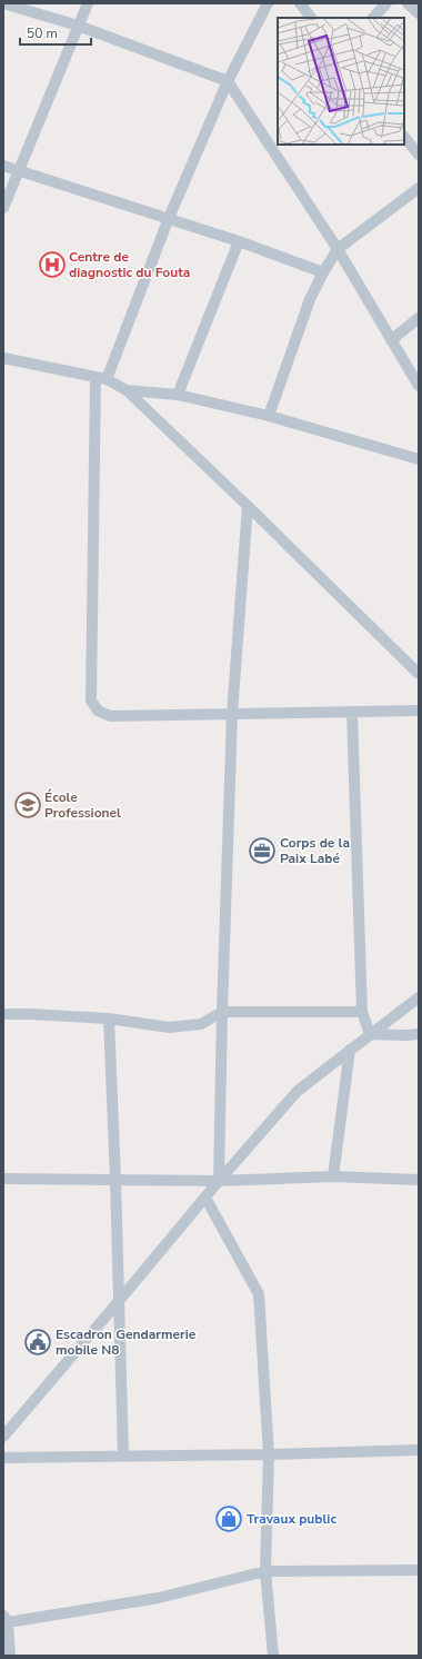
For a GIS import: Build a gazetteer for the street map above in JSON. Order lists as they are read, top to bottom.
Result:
{
  "places": {
    "hospital": ["Centre de diagnostic du Fouta"],
    "school or university": ["École Professionel"],
    "office": ["Corps de la Paix Labé"],
    "public building": ["Escadron Gendarmerie mobile N8"],
    "shop": ["Travaux public"]
  },
  "scale_bar": "50 m"
}
